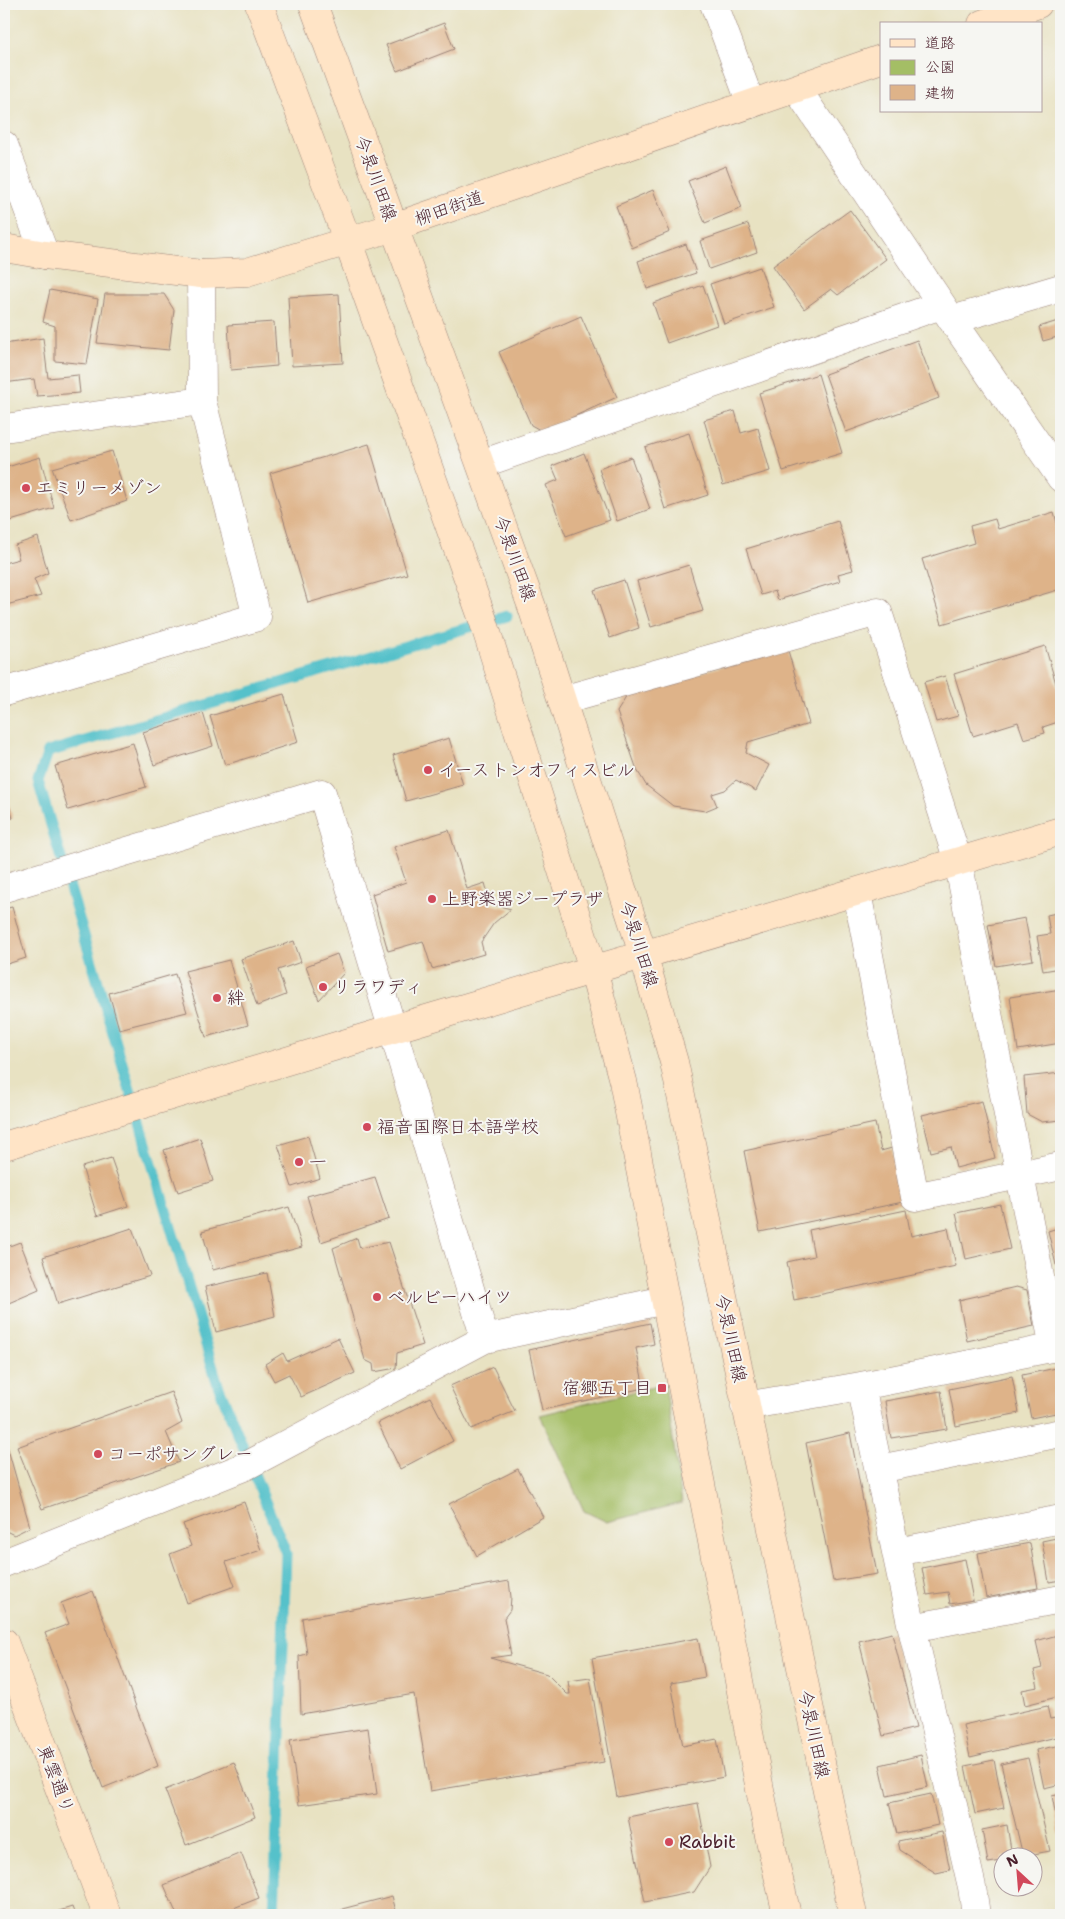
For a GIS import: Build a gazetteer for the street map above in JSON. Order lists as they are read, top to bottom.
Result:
{
  "streets": {
    "street": ["今泉川田線", "柳田街道", "東雲通り"]
  },
  "crossings": [
    ["今泉川田線", "柳田街道"]
  ],
  "places": {
    "other": [
      "エミリーメゾン",
      "イーストンオフィスビル",
      "上野楽器ジープラザ",
      "リラワディ",
      "絆",
      "福音国際日本語学校",
      "一",
      "ベルビーハイツ",
      "コーポサングレー",
      "Rabbit"
    ],
    "transit": ["宿郷五丁目"]
  },
  "legend": ["道路", "公園", "建物"],
  "north": "top left"
}
